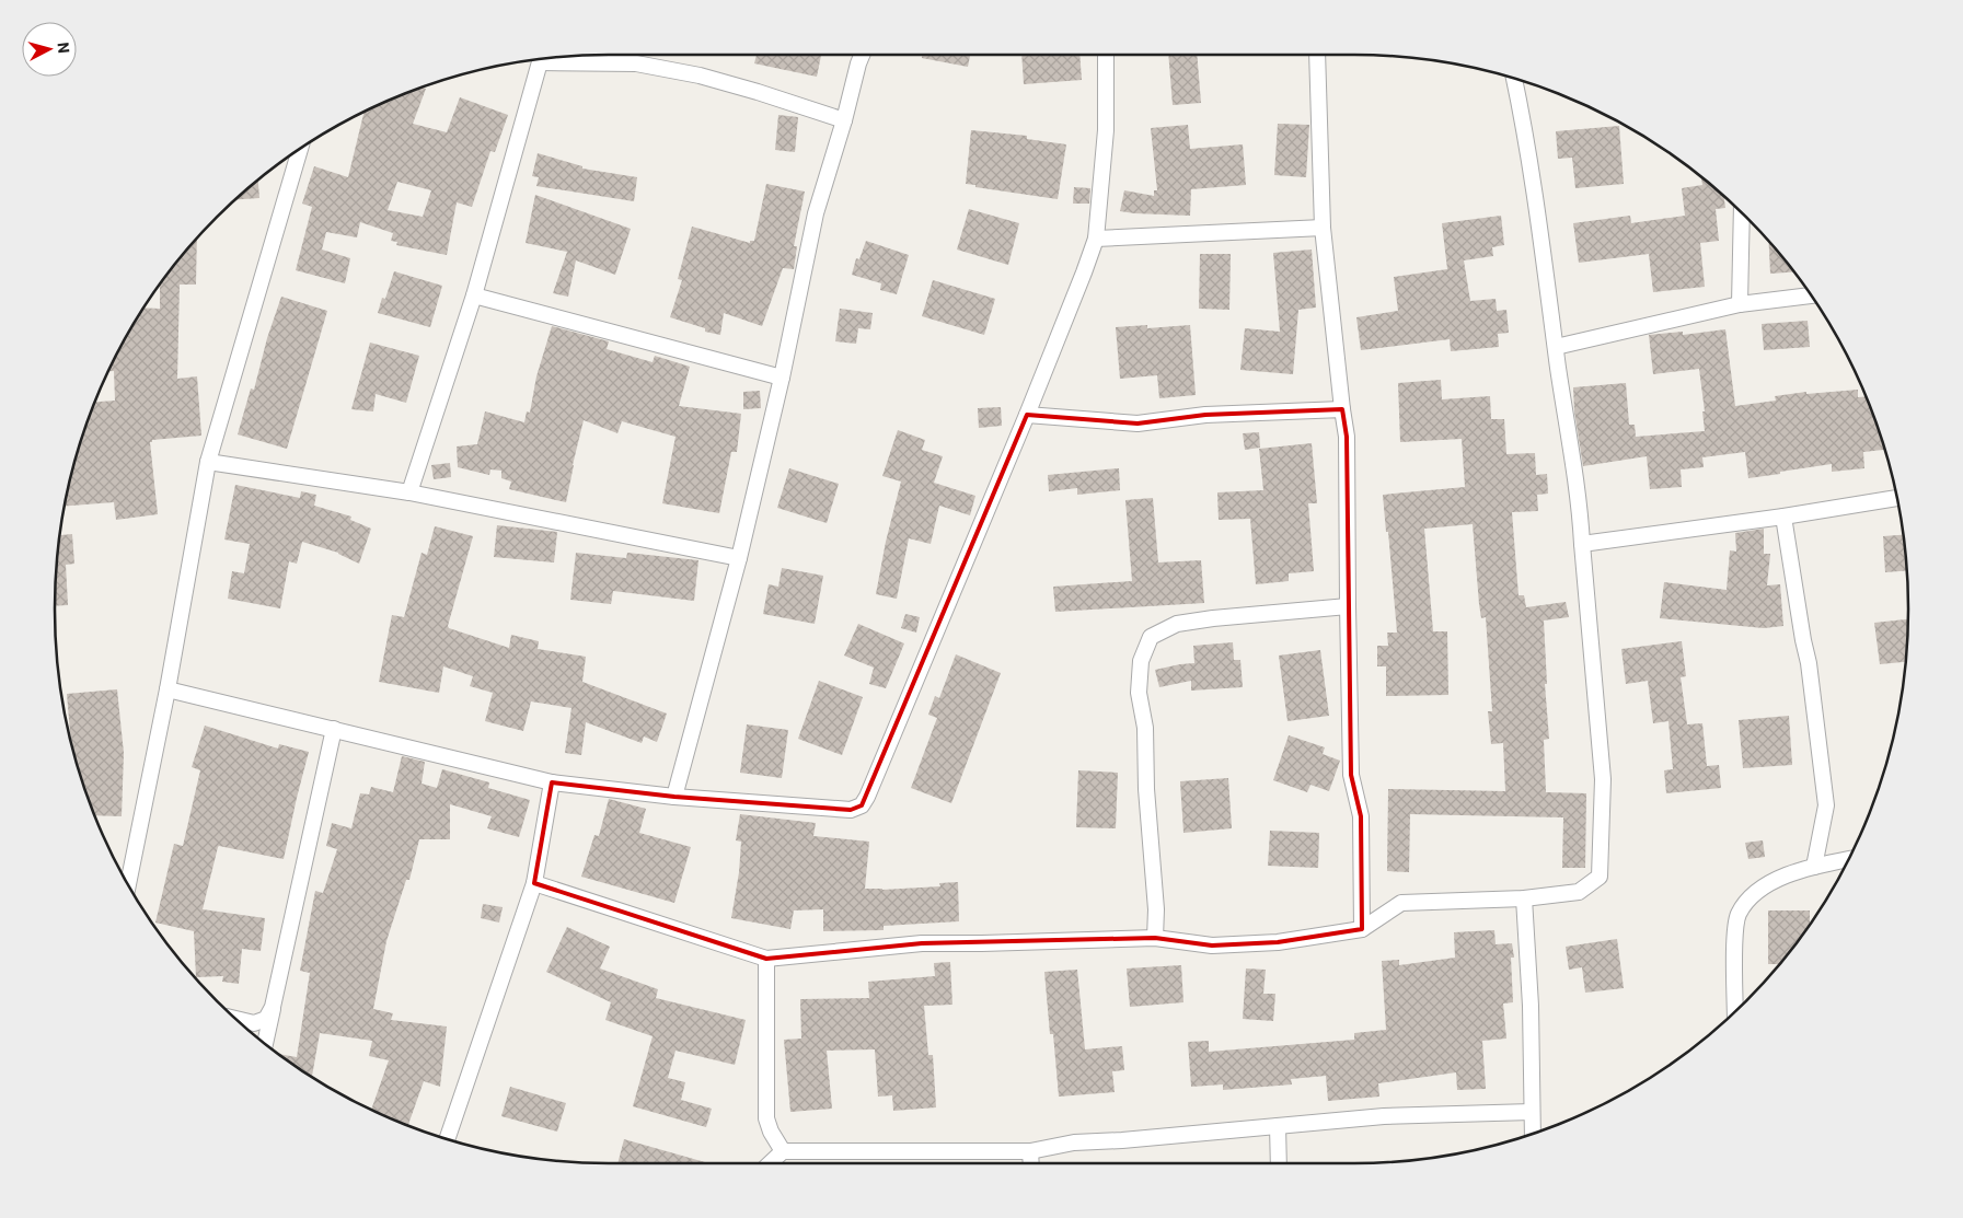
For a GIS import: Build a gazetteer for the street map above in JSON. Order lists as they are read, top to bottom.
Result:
{
  "north": "right"
}
